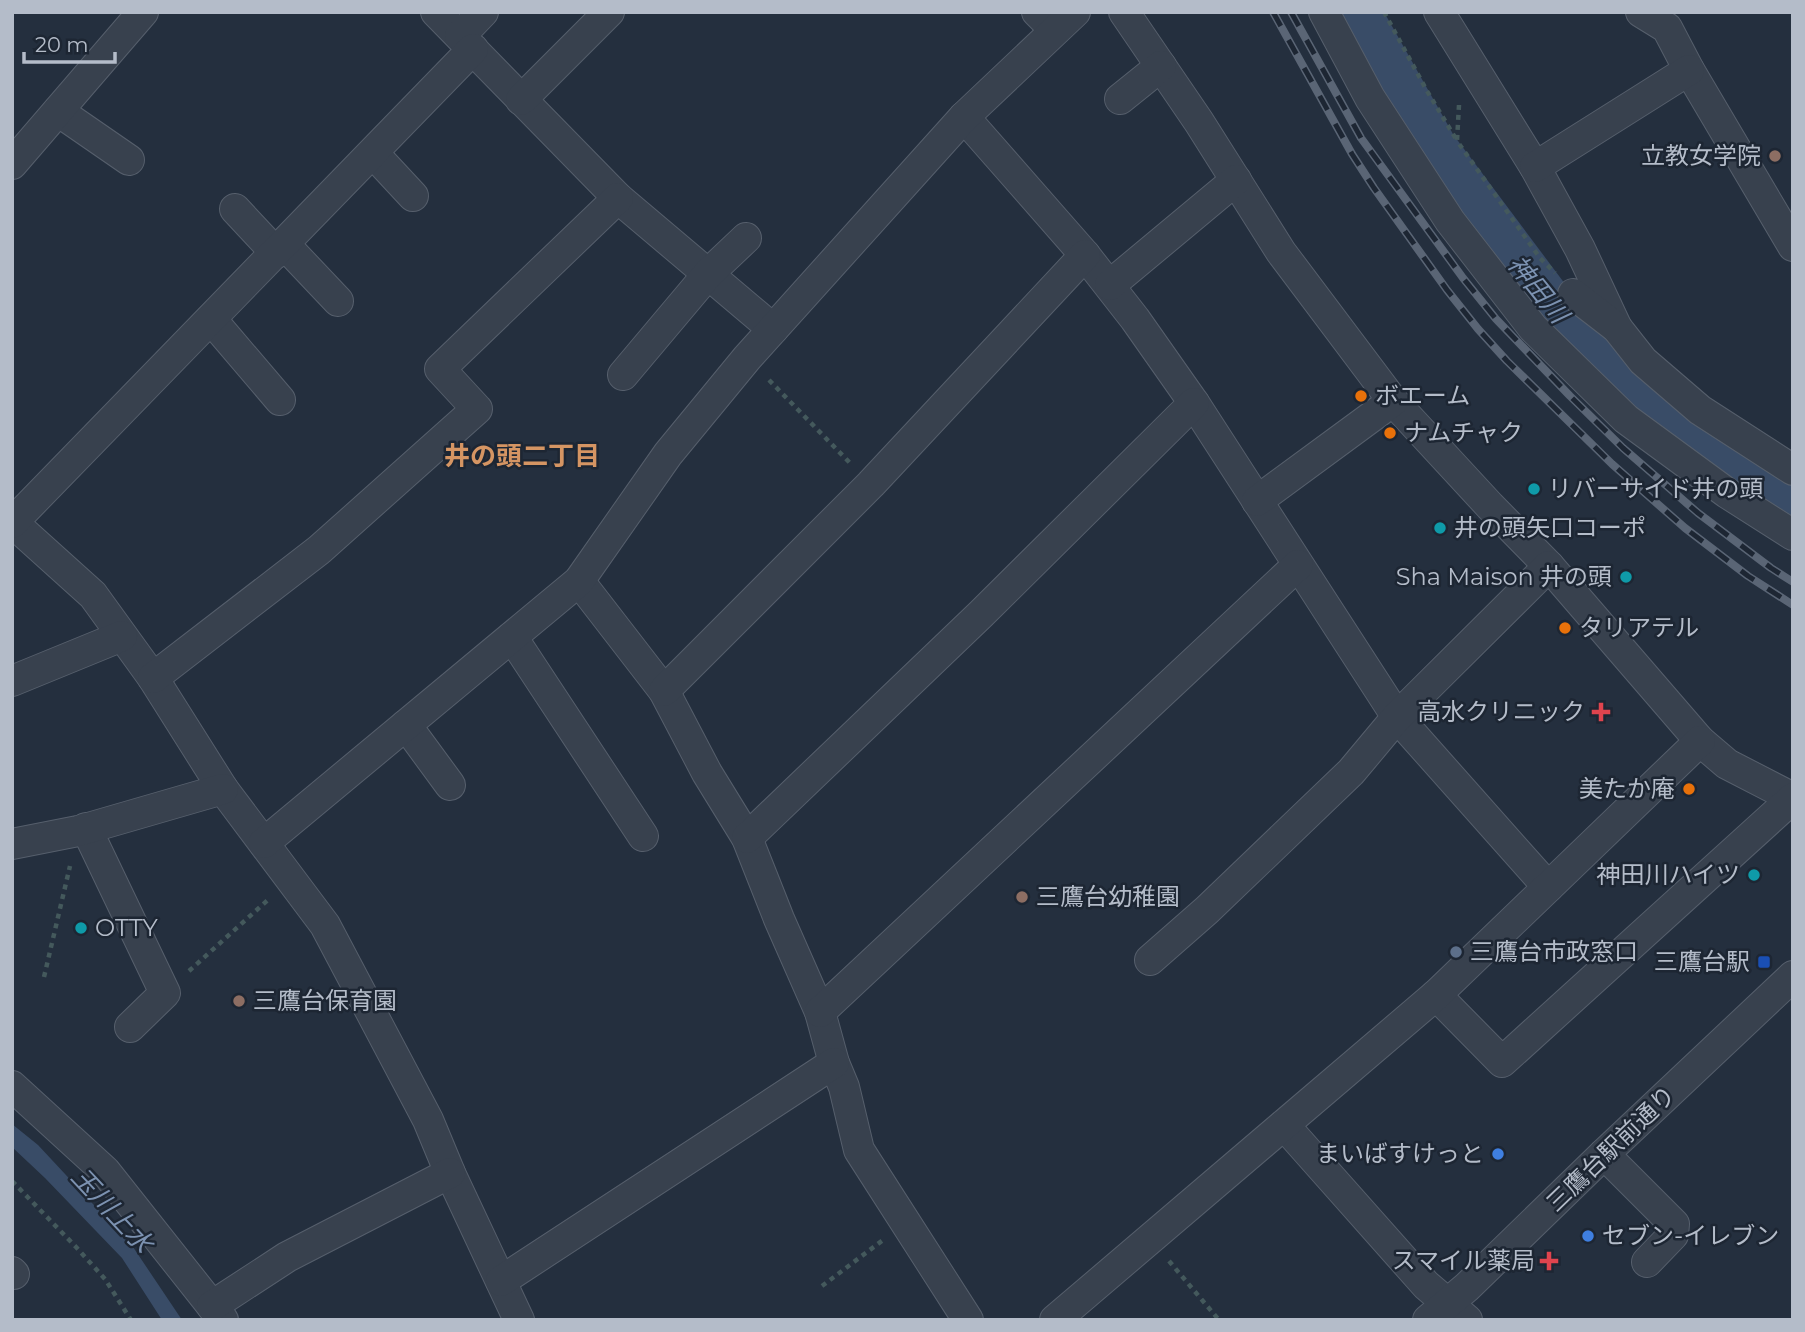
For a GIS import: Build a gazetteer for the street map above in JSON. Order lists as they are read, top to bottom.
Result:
{
  "streets": {
    "street": ["三鷹台駅前通り"]
  },
  "districts": ["井の頭二丁目"],
  "water": ["神田川", "玉川上水"],
  "places": {
    "other": [
      "立教女学院",
      "ボエーム",
      "ナムチャク",
      "リバーサイド井の頭",
      "井の頭矢口コーポ",
      "Sha Maison 井の頭",
      "タリアテル",
      "美たか庵",
      "神田川ハイツ",
      "三鷹台幼稚園",
      "OTTY",
      "三鷹台市政窓口",
      "三鷹台保育園",
      "まいばすけっと",
      "セブン-イレブン"
    ],
    "health": ["高水クリニック", "スマイル薬局"],
    "transit": ["三鷹台駅"]
  },
  "scale_bar": "20 m"
}
